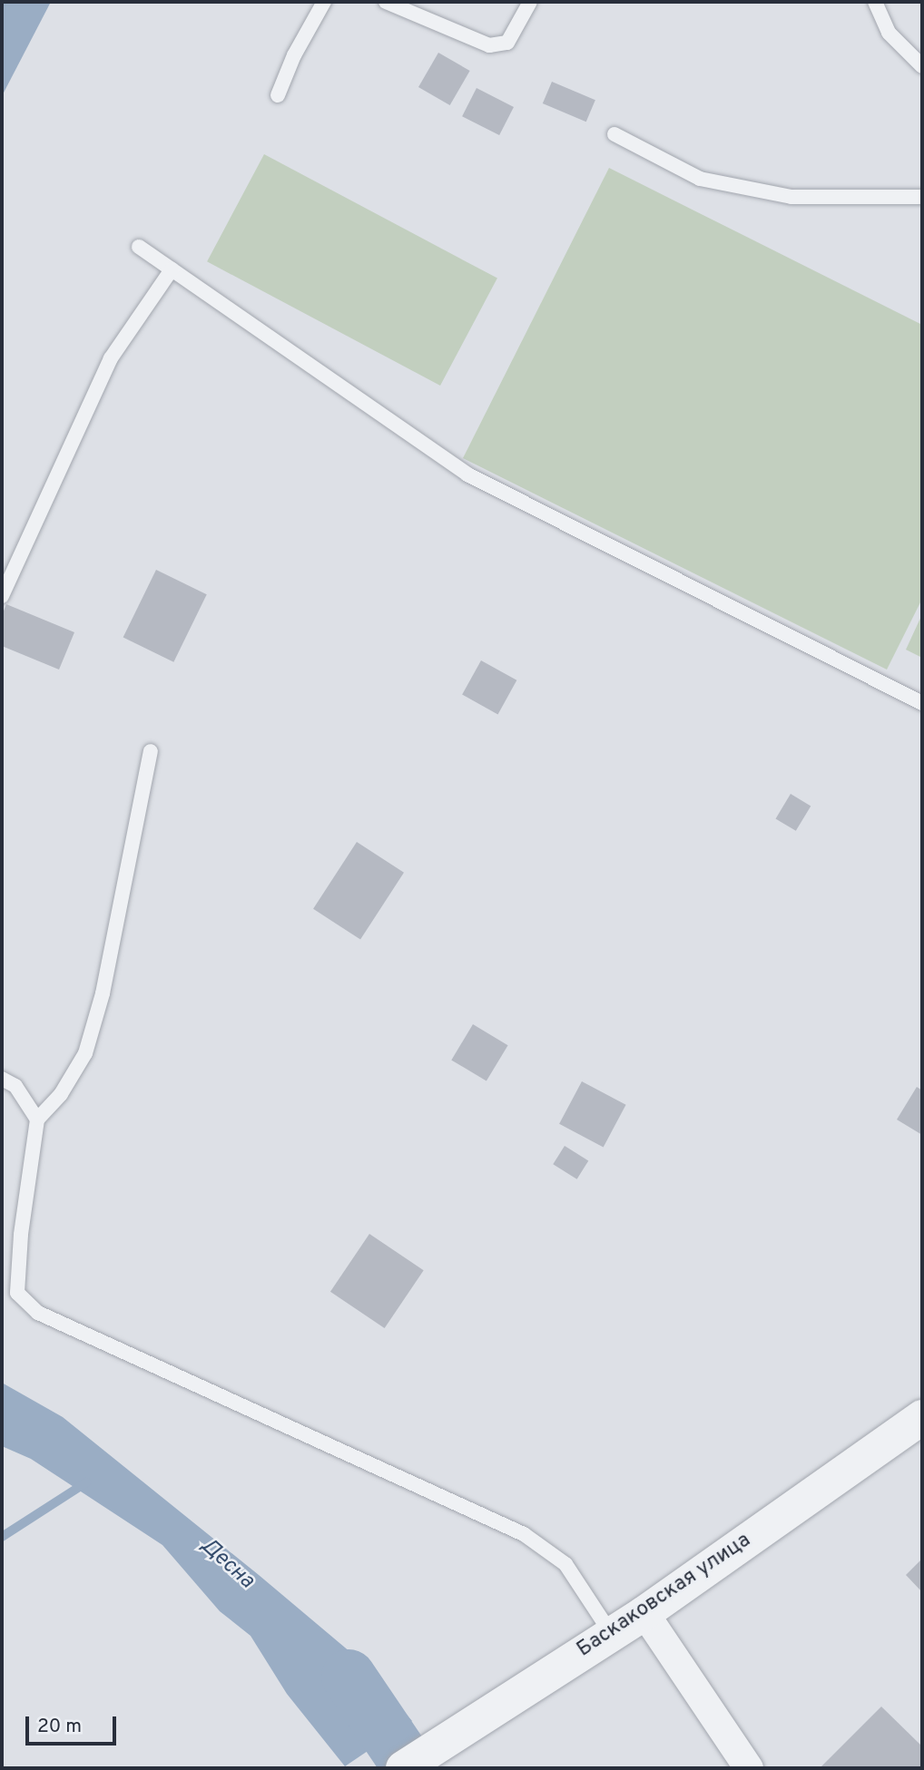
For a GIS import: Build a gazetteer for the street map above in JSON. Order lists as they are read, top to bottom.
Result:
{
  "streets": {
    "street": ["Баскаковская улица"]
  },
  "water": ["Десна"],
  "scale_bar": "20 m"
}
